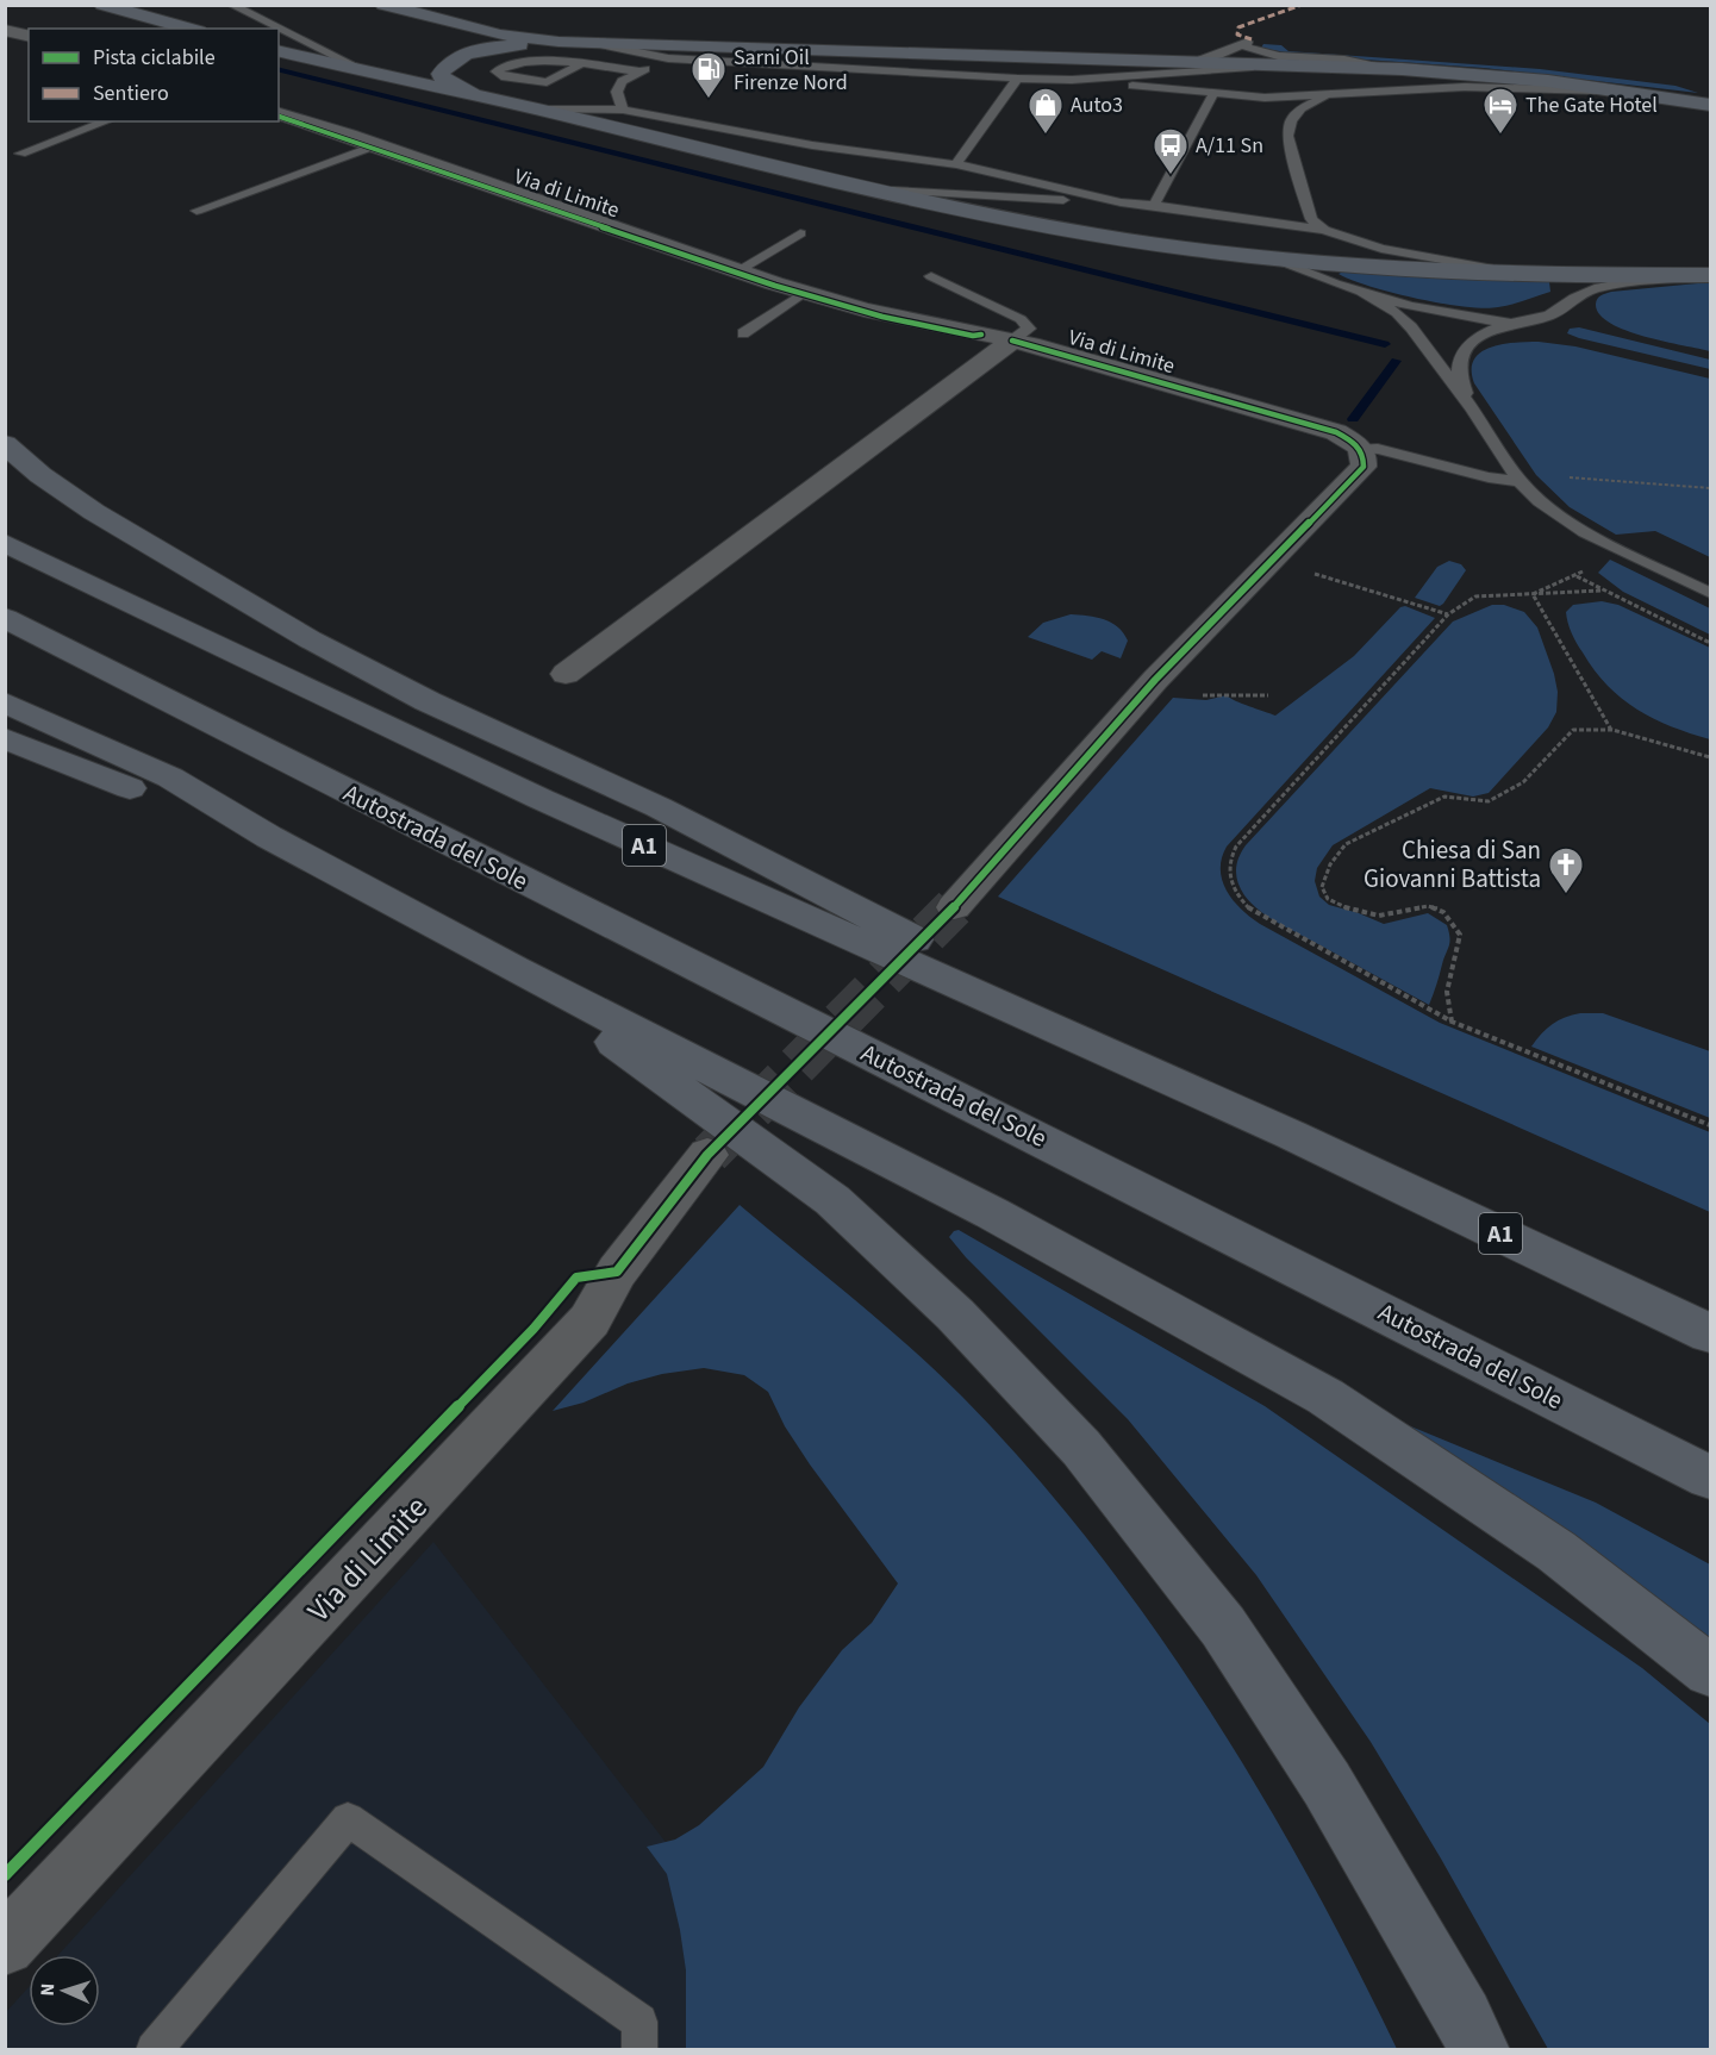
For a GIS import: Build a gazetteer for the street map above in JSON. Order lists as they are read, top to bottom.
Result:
{
  "streets": {
    "highway": ["Autostrada del Sole", "A1"],
    "street": ["Via di Limite"]
  },
  "places": {
    "fuel station": ["Sarni Oil Firenze Nord"],
    "shop": ["Auto3"],
    "hotel": ["The Gate Hotel"],
    "bus stop": ["A/11 Sn"],
    "church": ["Chiesa di San Giovanni Battista"]
  },
  "legend": ["Pista ciclabile", "Sentiero"],
  "north": "left"
}
